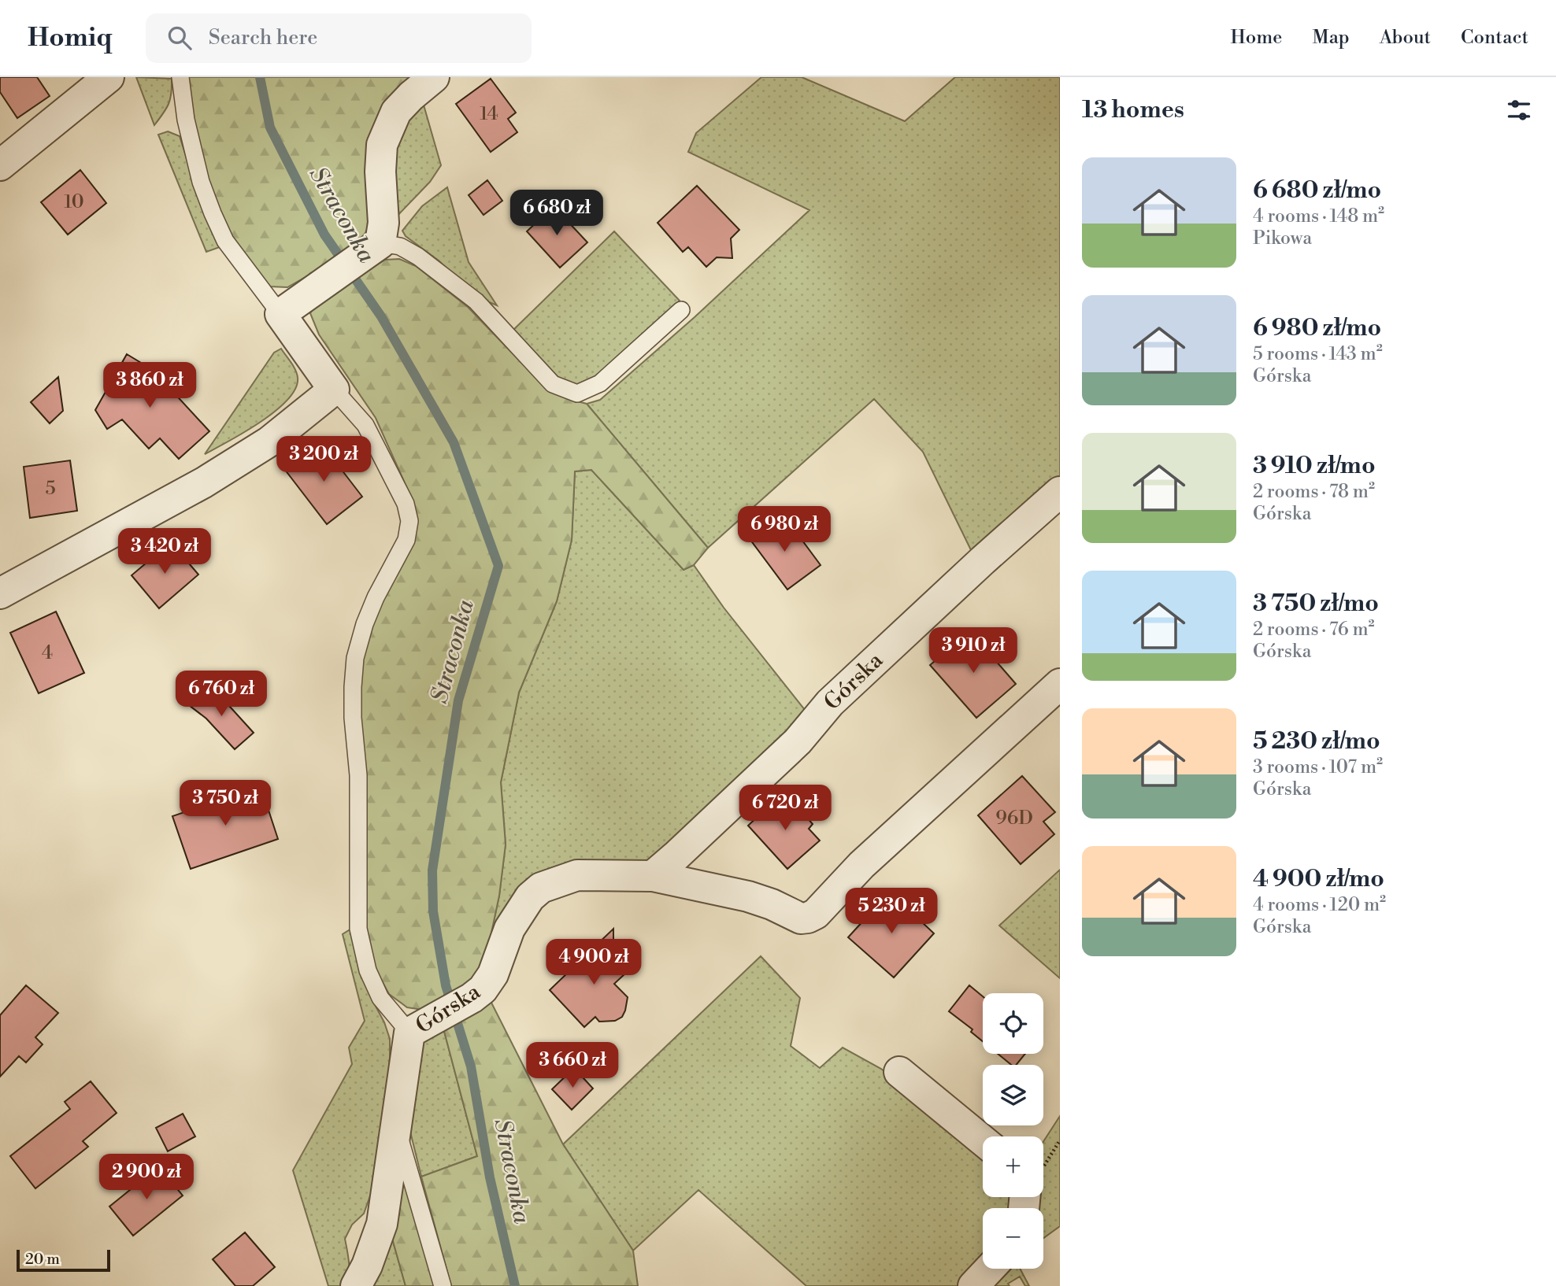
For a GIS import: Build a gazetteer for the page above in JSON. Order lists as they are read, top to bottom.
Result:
{
  "streets": {
    "street": ["Górska"]
  },
  "water": ["Straconka"],
  "house_numbers": [
    "14",
    "10",
    "5",
    "4",
    "96D"
  ],
  "scale_bar": "20 m",
  "page": {
    "header": "Homiq",
    "search": "Search here",
    "nav": [
      "Home",
      "Map",
      "About",
      "Contact"
    ],
    "heading": "13 homes",
    "list": [
      {
        "name": "6 680 zł/mo",
        "note": "4 rooms · 148 m² · Pikowa"
      },
      {
        "name": "6 980 zł/mo",
        "note": "5 rooms · 143 m² · Górska"
      },
      {
        "name": "3 910 zł/mo",
        "note": "2 rooms · 78 m² · Górska"
      },
      {
        "name": "3 750 zł/mo",
        "note": "2 rooms · 76 m² · Górska"
      },
      {
        "name": "5 230 zł/mo",
        "note": "3 rooms · 107 m² · Górska"
      },
      {
        "name": "4 900 zł/mo",
        "note": "4 rooms · 120 m² · Górska"
      }
    ],
    "price": [
      "6 680 zł",
      "3 860 zł",
      "3 200 zł",
      "6 980 zł",
      "3 420 zł",
      "3 910 zł",
      "6 760 zł",
      "3 750 zł",
      "6 720 zł",
      "5 230 zł",
      "4 900 zł",
      "3 660 zł",
      "2 900 zł"
    ],
    "map_buttons": ["+", "−"],
    "scale": "20 m"
  }
}
